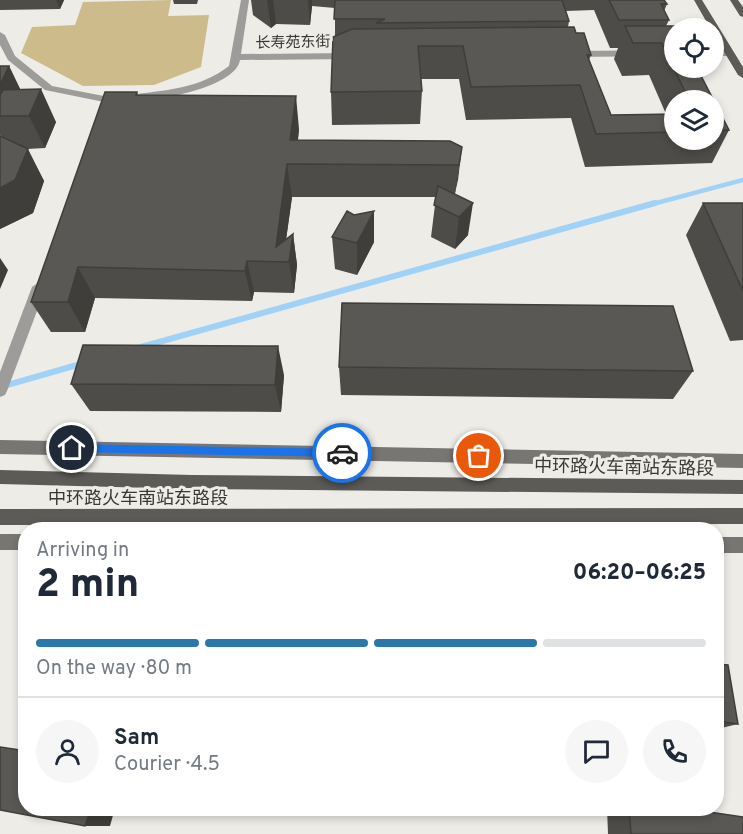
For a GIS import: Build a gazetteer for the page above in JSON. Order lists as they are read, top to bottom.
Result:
{
  "streets": {
    "main road": ["中环路火车南站东路段"],
    "street": ["长寿苑东街"]
  },
  "page": {
    "heading": ["2 min", "Arriving in", "06:20–06:25"],
    "panel": ["Sam", "Courier · 4.5"],
    "bar": "On the way · 80 m"
  }
}
